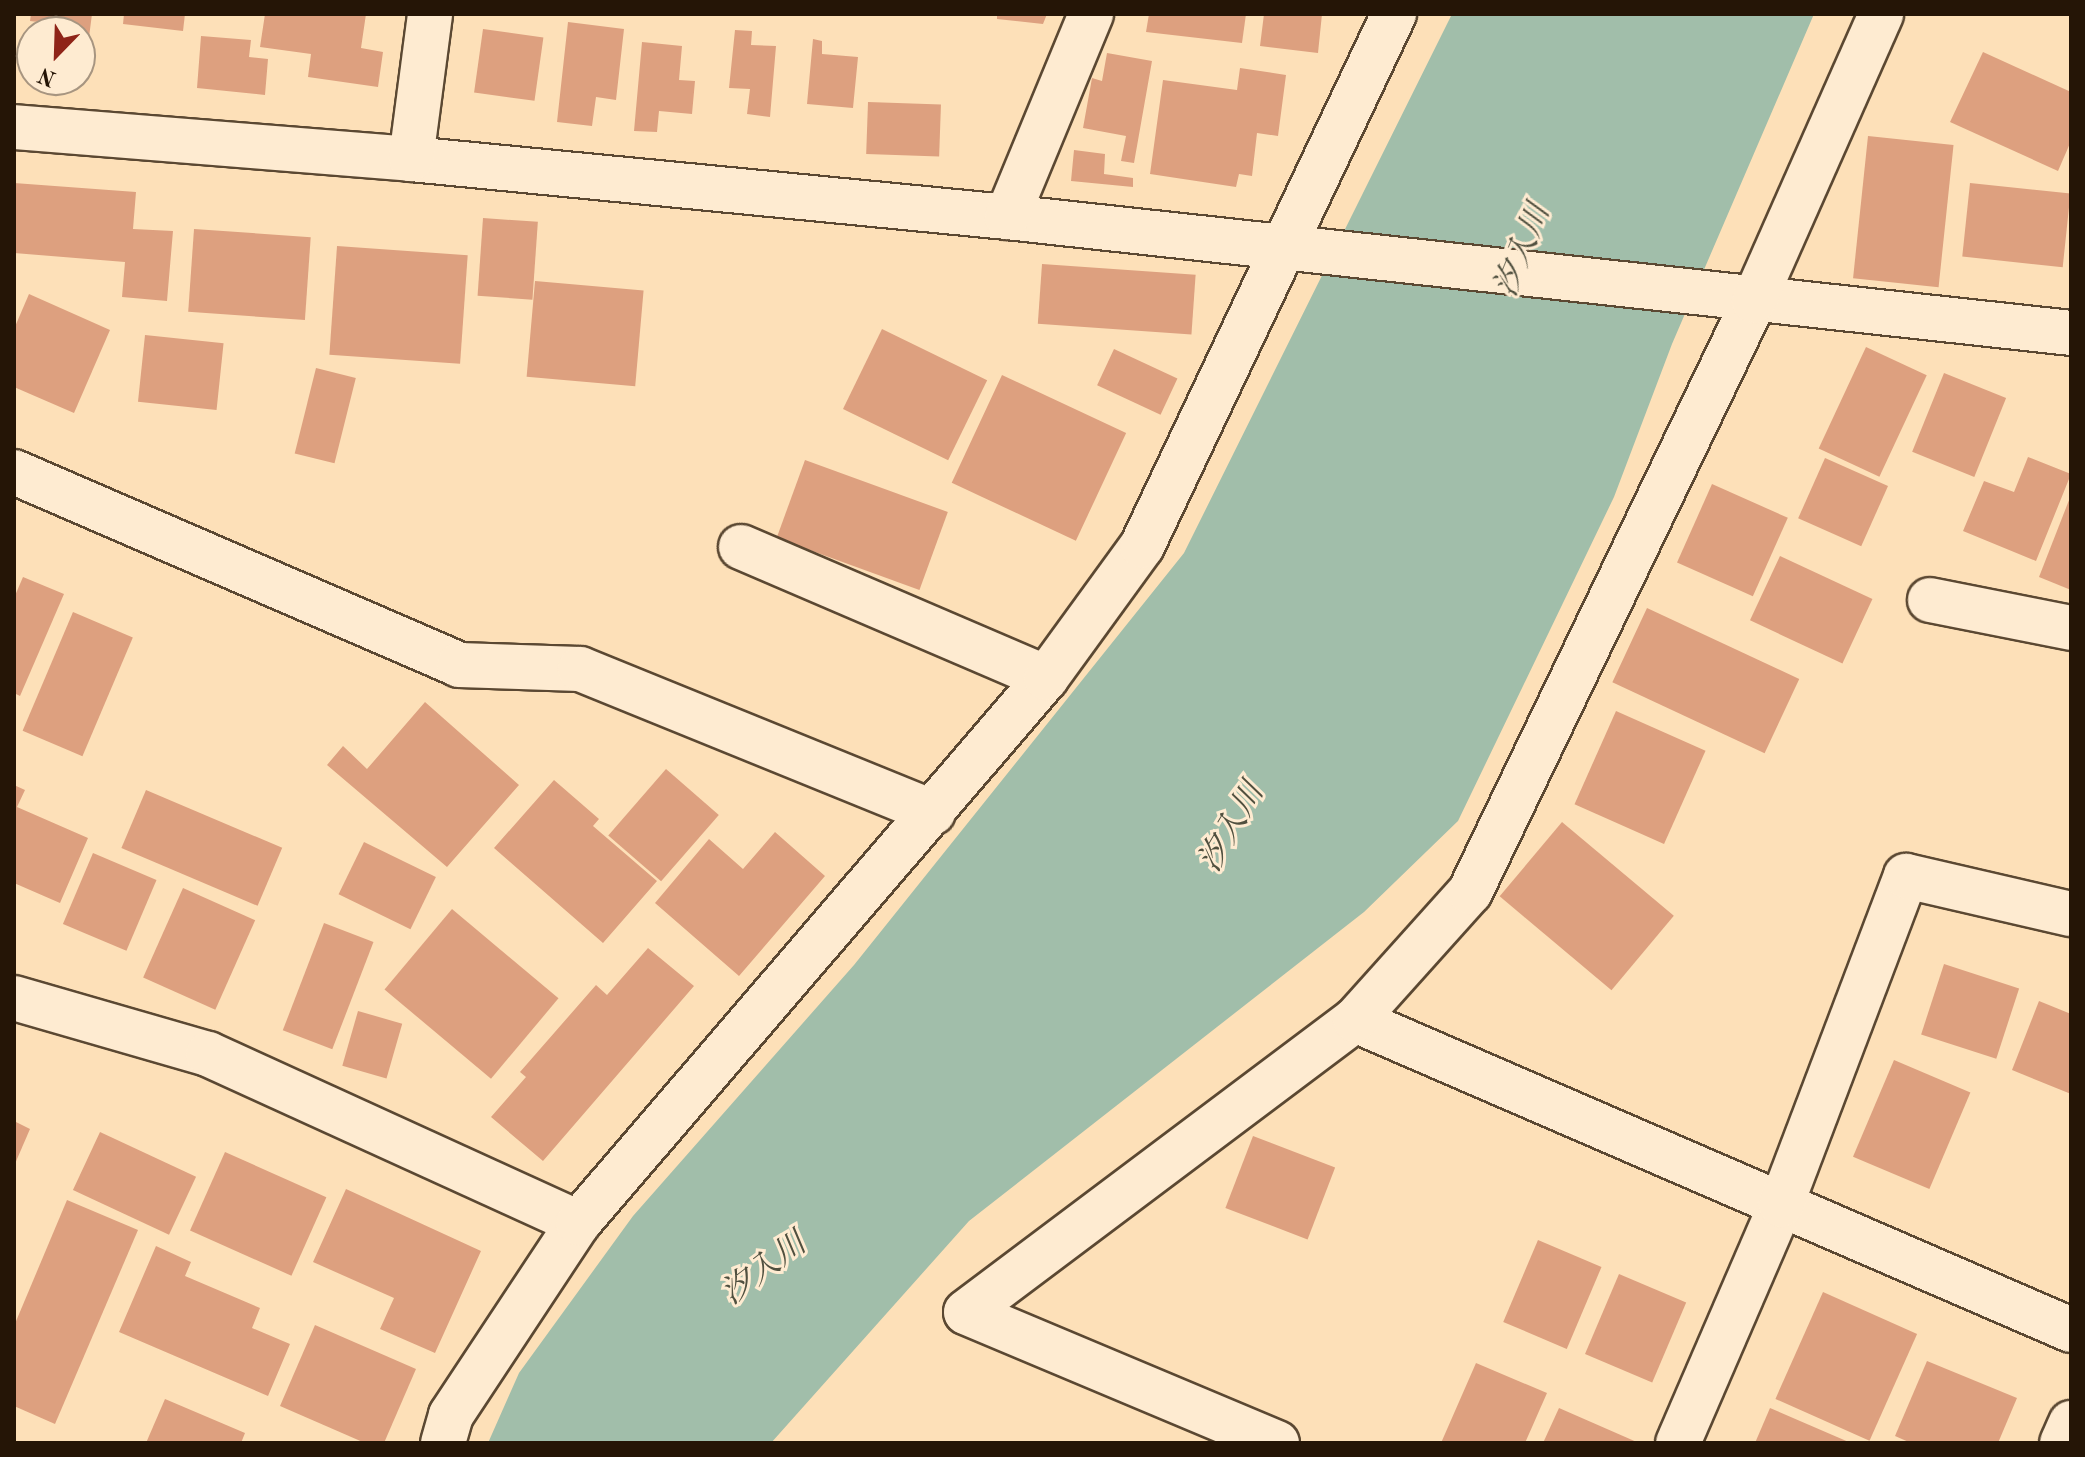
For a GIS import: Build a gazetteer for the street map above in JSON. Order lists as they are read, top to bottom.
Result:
{
  "water": ["汐入川"],
  "north": "bottom left"
}
